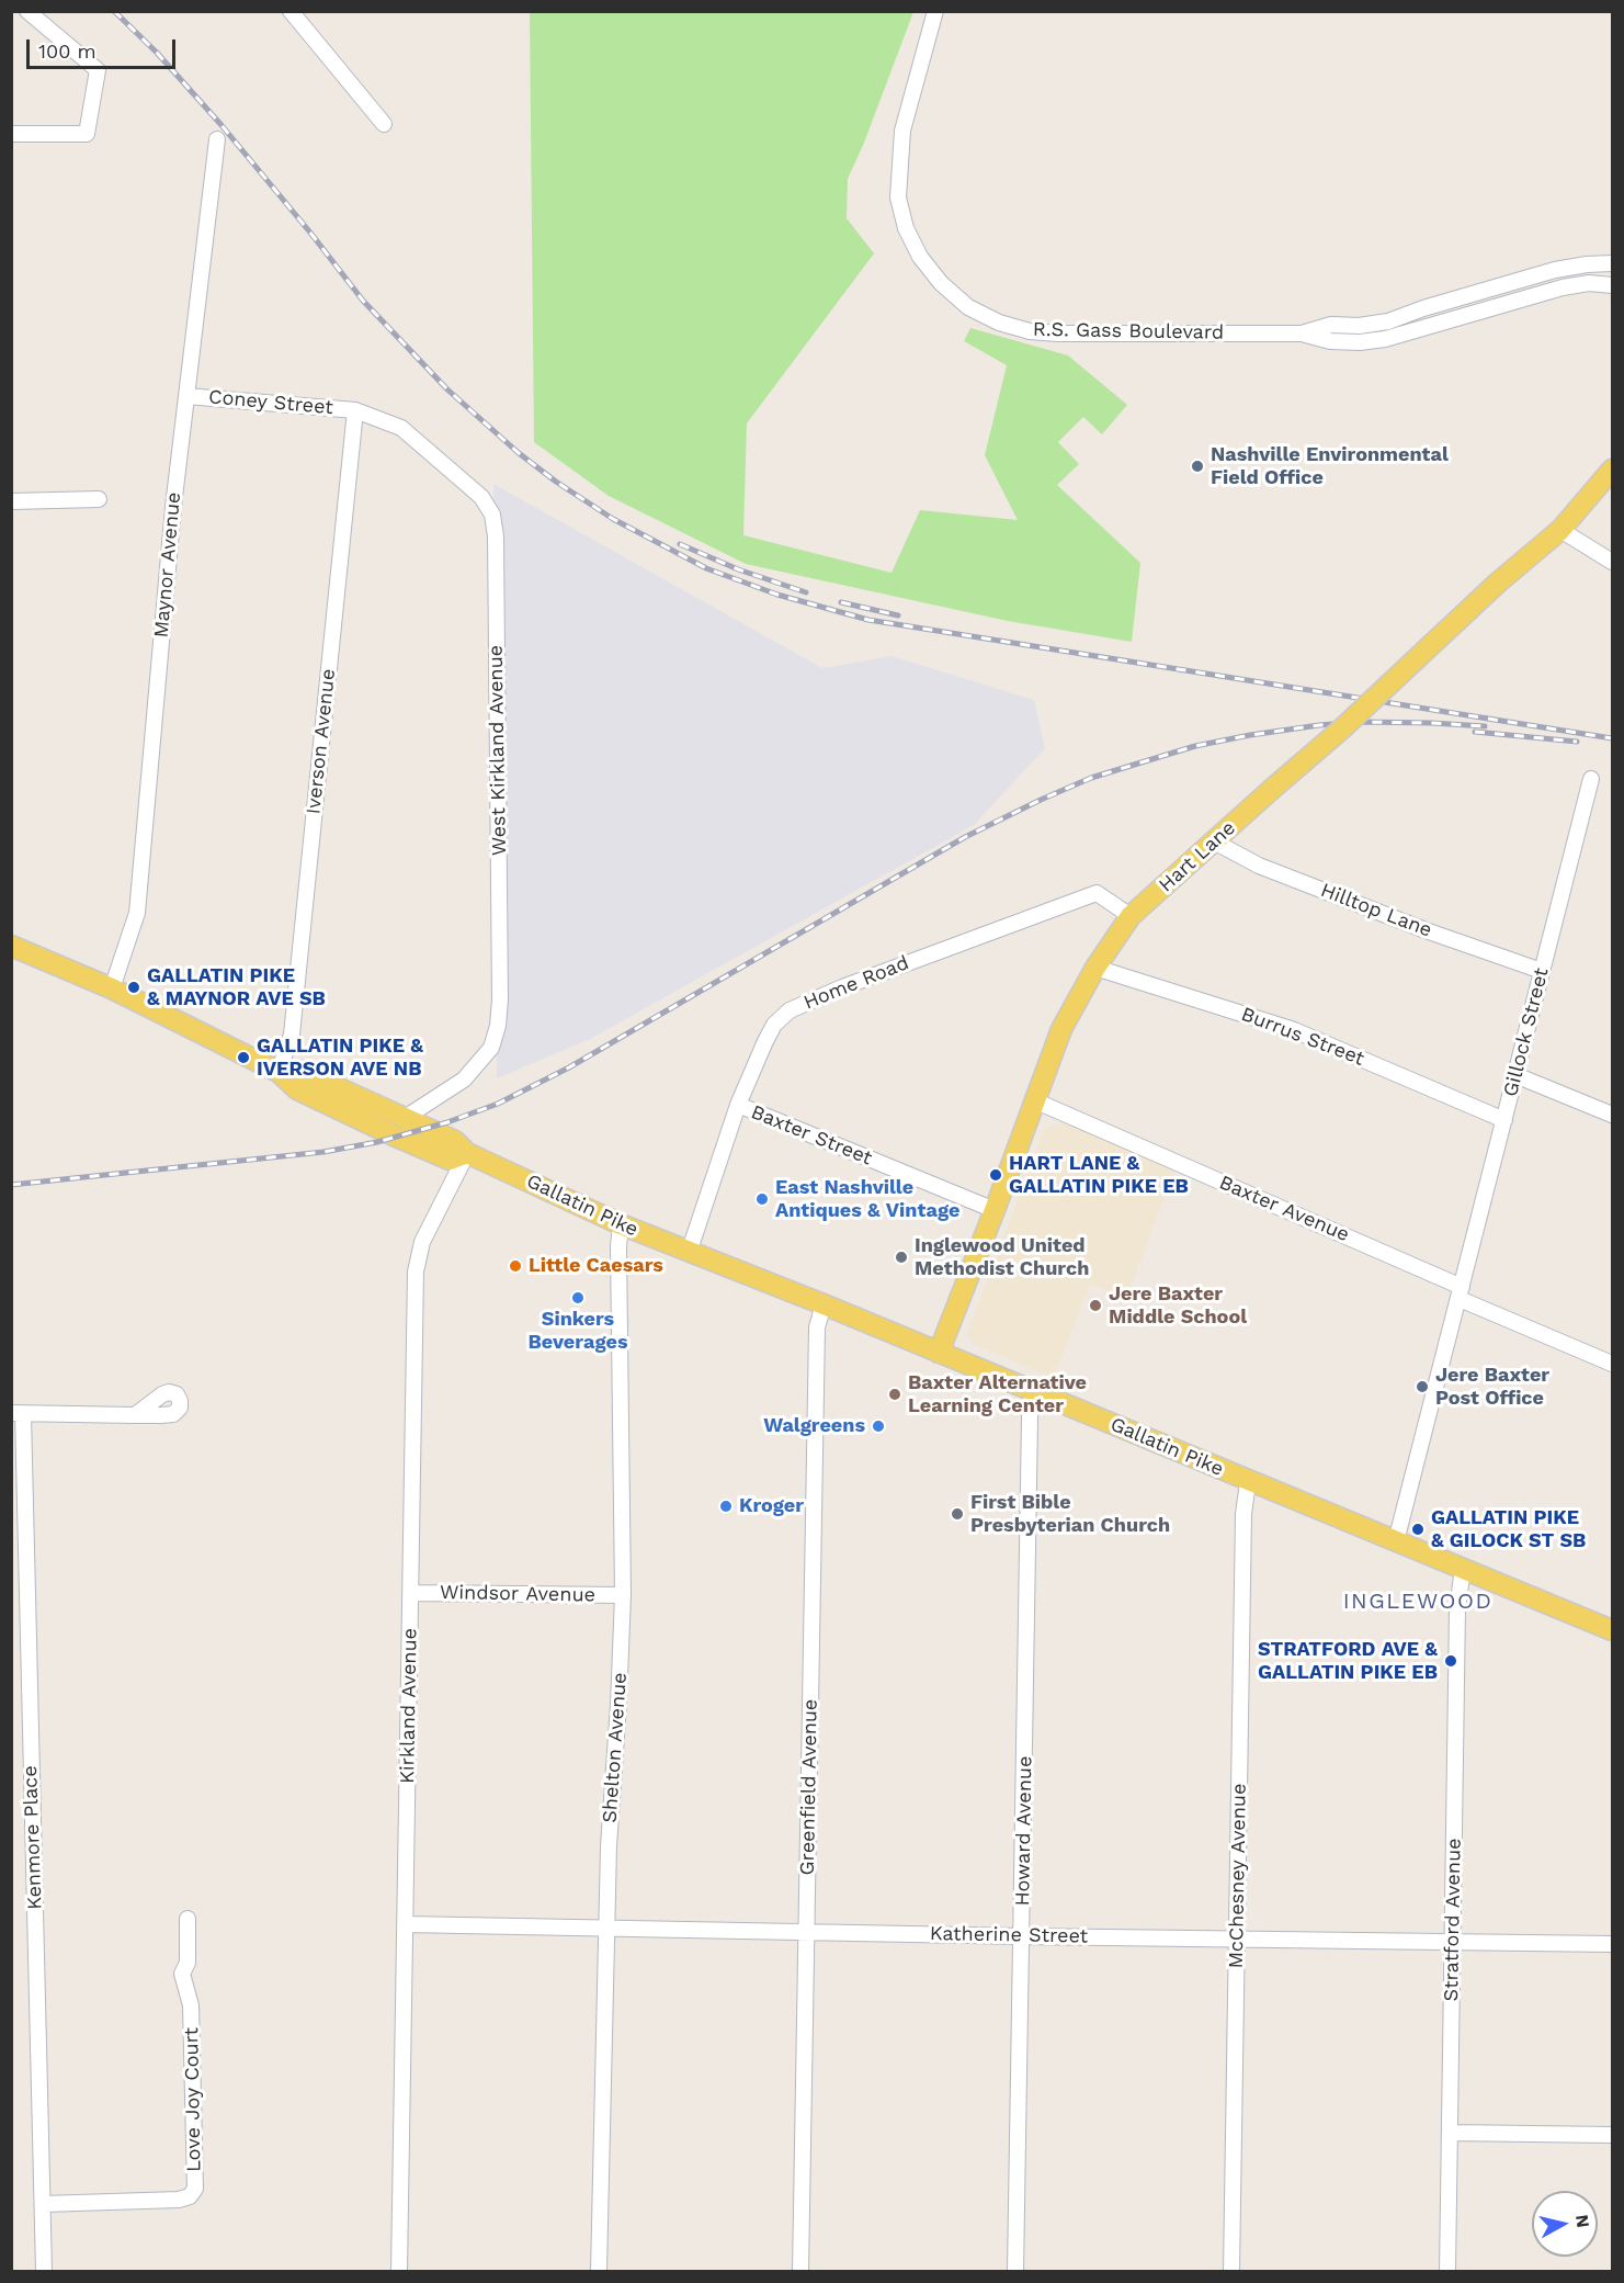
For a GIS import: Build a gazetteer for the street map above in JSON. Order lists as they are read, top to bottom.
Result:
{
  "streets": {
    "main road": ["Hart Lane", "Gallatin Pike"],
    "street": [
      "R.S. Gass Boulevard",
      "Coney Street",
      "Maynor Avenue",
      "Iverson Avenue",
      "West Kirkland Avenue",
      "Hilltop Lane",
      "Home Road",
      "Gillock Street",
      "Burrus Street",
      "Baxter Street",
      "Baxter Avenue",
      "Windsor Avenue",
      "Kirkland Avenue",
      "Shelton Avenue",
      "Greenfield Avenue",
      "Howard Avenue",
      "Kenmore Place",
      "McChesney Avenue",
      "Stratford Avenue",
      "Katherine Street",
      "Love Joy Court"
    ]
  },
  "crossings": [
    ["Coney Street", "Maynor Avenue"],
    ["Coney Street", "Iverson Avenue"],
    ["Coney Street", "West Kirkland Avenue"],
    ["Maynor Avenue", "Gallatin Pike"],
    ["Iverson Avenue", "West Kirkland Avenue"],
    ["Iverson Avenue", "Gallatin Pike"],
    ["West Kirkland Avenue", "Gallatin Pike"],
    ["Hart Lane", "Hilltop Lane"],
    ["Hart Lane", "Home Road"],
    ["Hart Lane", "Burrus Street"],
    ["Hart Lane", "Baxter Street"],
    ["Hart Lane", "Gallatin Pike"],
    ["Hart Lane", "Baxter Avenue"],
    ["Hilltop Lane", "Gillock Street"],
    ["Home Road", "Baxter Street"],
    ["Home Road", "Gallatin Pike"],
    ["Gillock Street", "Burrus Street"],
    ["Gillock Street", "Gallatin Pike"],
    ["Gillock Street", "Baxter Avenue"],
    ["Gallatin Pike", "Kirkland Avenue"],
    ["Gallatin Pike", "Shelton Avenue"],
    ["Gallatin Pike", "Greenfield Avenue"],
    ["Gallatin Pike", "Howard Avenue"],
    ["Gallatin Pike", "McChesney Avenue"],
    ["Gallatin Pike", "Stratford Avenue"],
    ["Windsor Avenue", "Kirkland Avenue"],
    ["Windsor Avenue", "Shelton Avenue"],
    ["Kirkland Avenue", "Katherine Street"],
    ["Shelton Avenue", "Katherine Street"],
    ["Greenfield Avenue", "Katherine Street"],
    ["Howard Avenue", "Katherine Street"],
    ["Kenmore Place", "Love Joy Court"],
    ["McChesney Avenue", "Katherine Street"],
    ["Stratford Avenue", "Katherine Street"]
  ],
  "districts": ["INGLEWOOD"],
  "places": [
    "Nashville Environmental Field Office",
    "GALLATIN PIKE & MAYNOR AVE SB",
    "GALLATIN PIKE & IVERSON AVE NB",
    "HART LANE & GALLATIN PIKE EB",
    "East Nashville Antiques & Vintage",
    "Inglewood United Methodist Church",
    "Little Caesars",
    "Sinkers Beverages",
    "Jere Baxter Middle School",
    "Jere Baxter Post Office",
    "Baxter Alternative Learning Center",
    "Walgreens",
    "Kroger",
    "First Bible Presbyterian Church",
    "GALLATIN PIKE & GILOCK ST SB",
    "STRATFORD AVE & GALLATIN PIKE EB"
  ],
  "scale_bar": "100 m",
  "north": "right"
}
